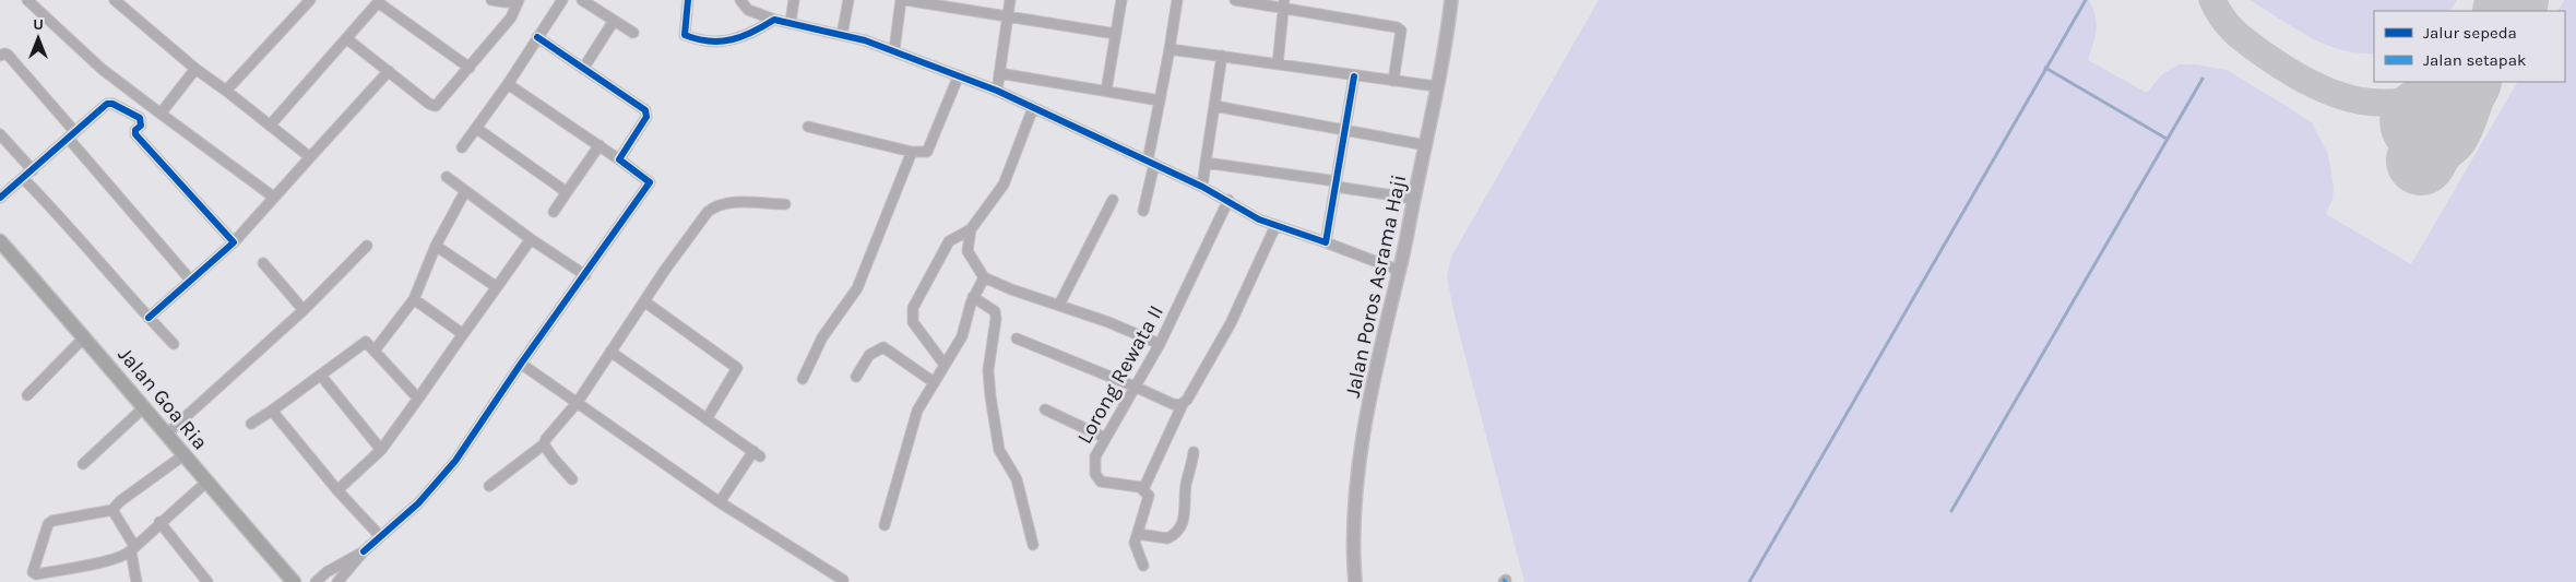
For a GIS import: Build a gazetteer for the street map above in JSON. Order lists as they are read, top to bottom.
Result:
{
  "streets": {
    "main road": ["Jalan Goa Ria"],
    "street": ["Jalan Poros Asrama Haji", "Lorong Rewata II"]
  },
  "legend": ["Jalur sepeda", "Jalan setapak"],
  "north": "top"
}
